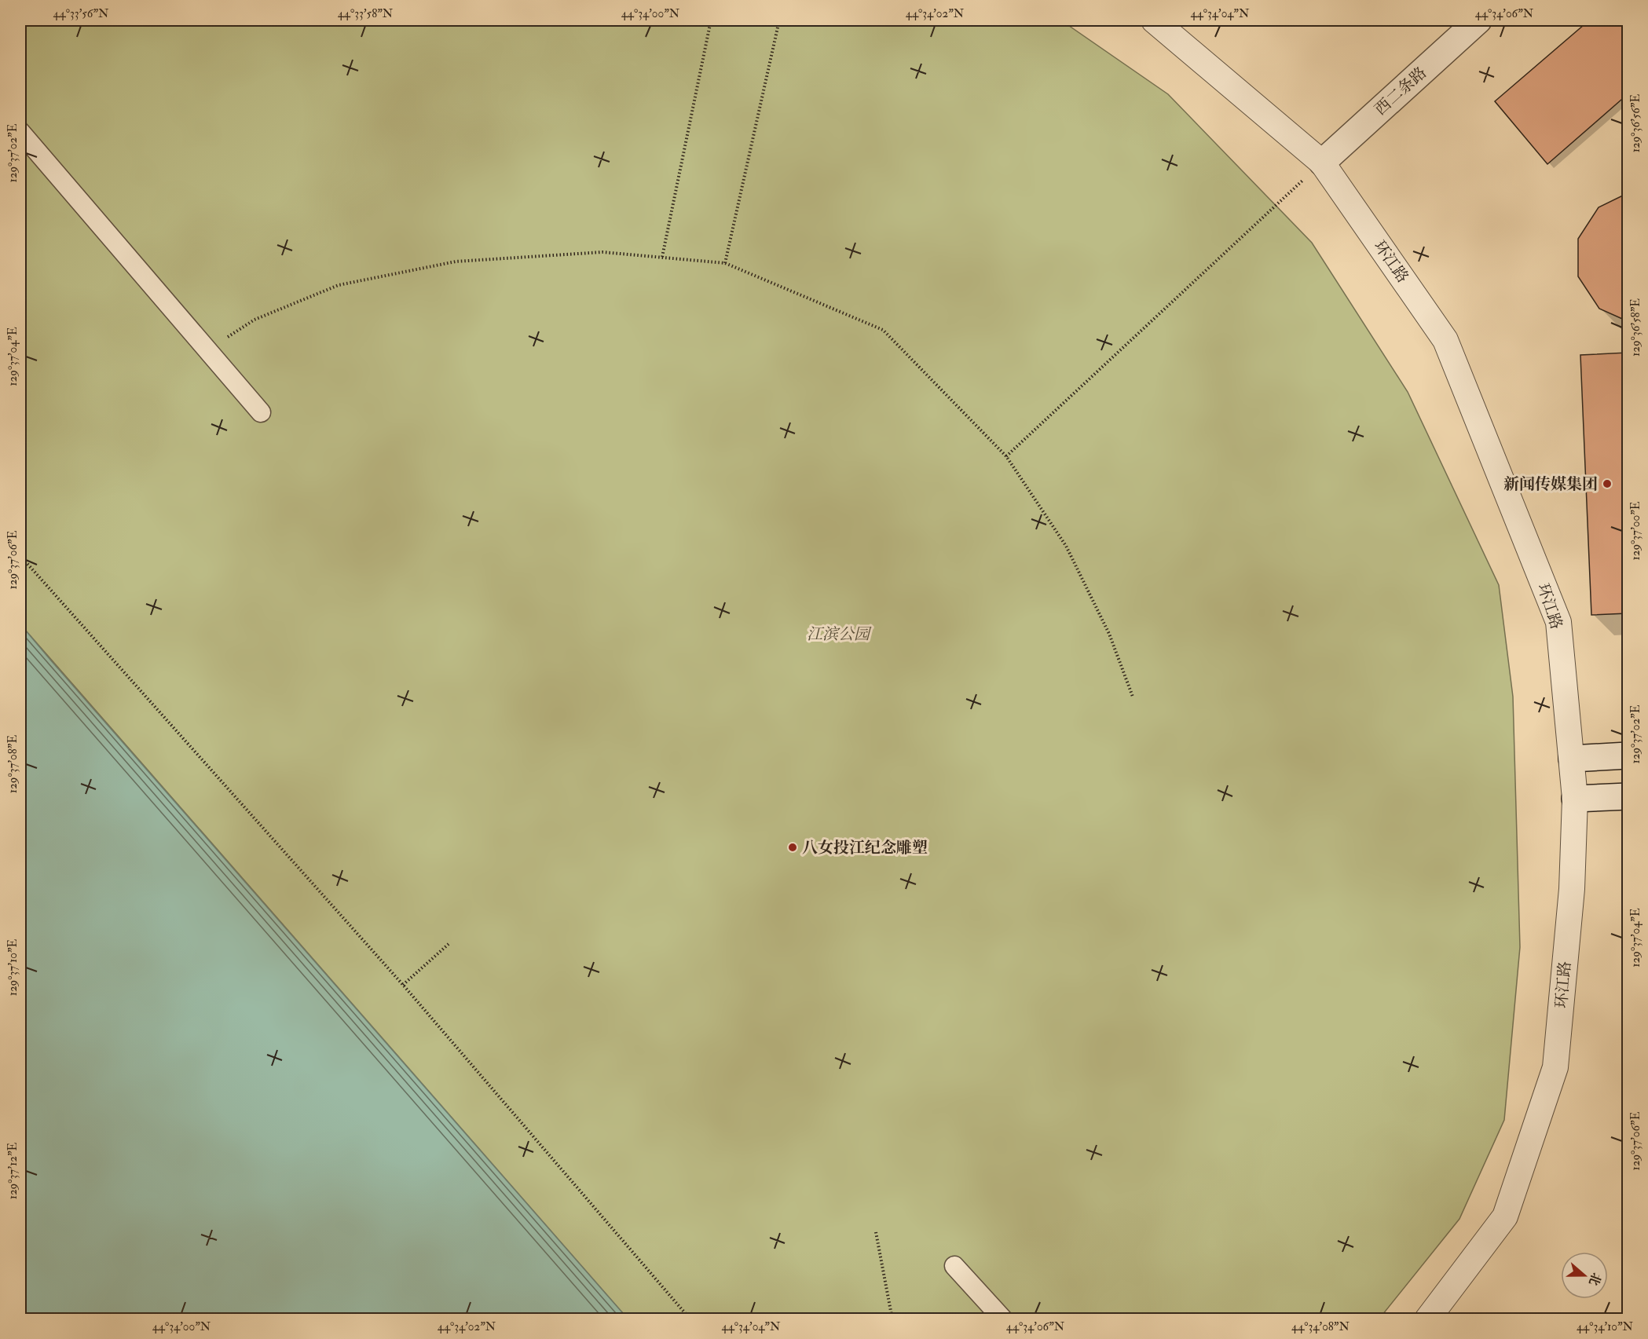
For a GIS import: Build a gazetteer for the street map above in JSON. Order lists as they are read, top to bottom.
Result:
{
  "streets": {
    "street": ["西二条路", "环江路"]
  },
  "crossings": [
    ["西二条路", "环江路"]
  ],
  "parks": ["江滨公园"],
  "places": ["新闻传媒集团", "八女投江纪念雕塑"],
  "north": "right",
  "coordinates": [
    "44°33'56\"N",
    "44°33'58\"N",
    "44°34'00\"N",
    "44°34'02\"N",
    "44°34'04\"N",
    "44°34'06\"N",
    "129°36'56\"E",
    "129°37'02\"E",
    "129°36'58\"E",
    "129°37'04\"E",
    "129°37'00\"E",
    "129°37'06\"E",
    "129°37'08\"E",
    "129°37'10\"E",
    "129°37'12\"E",
    "44°34'08\"N",
    "44°34'10\"N"
  ]
}
